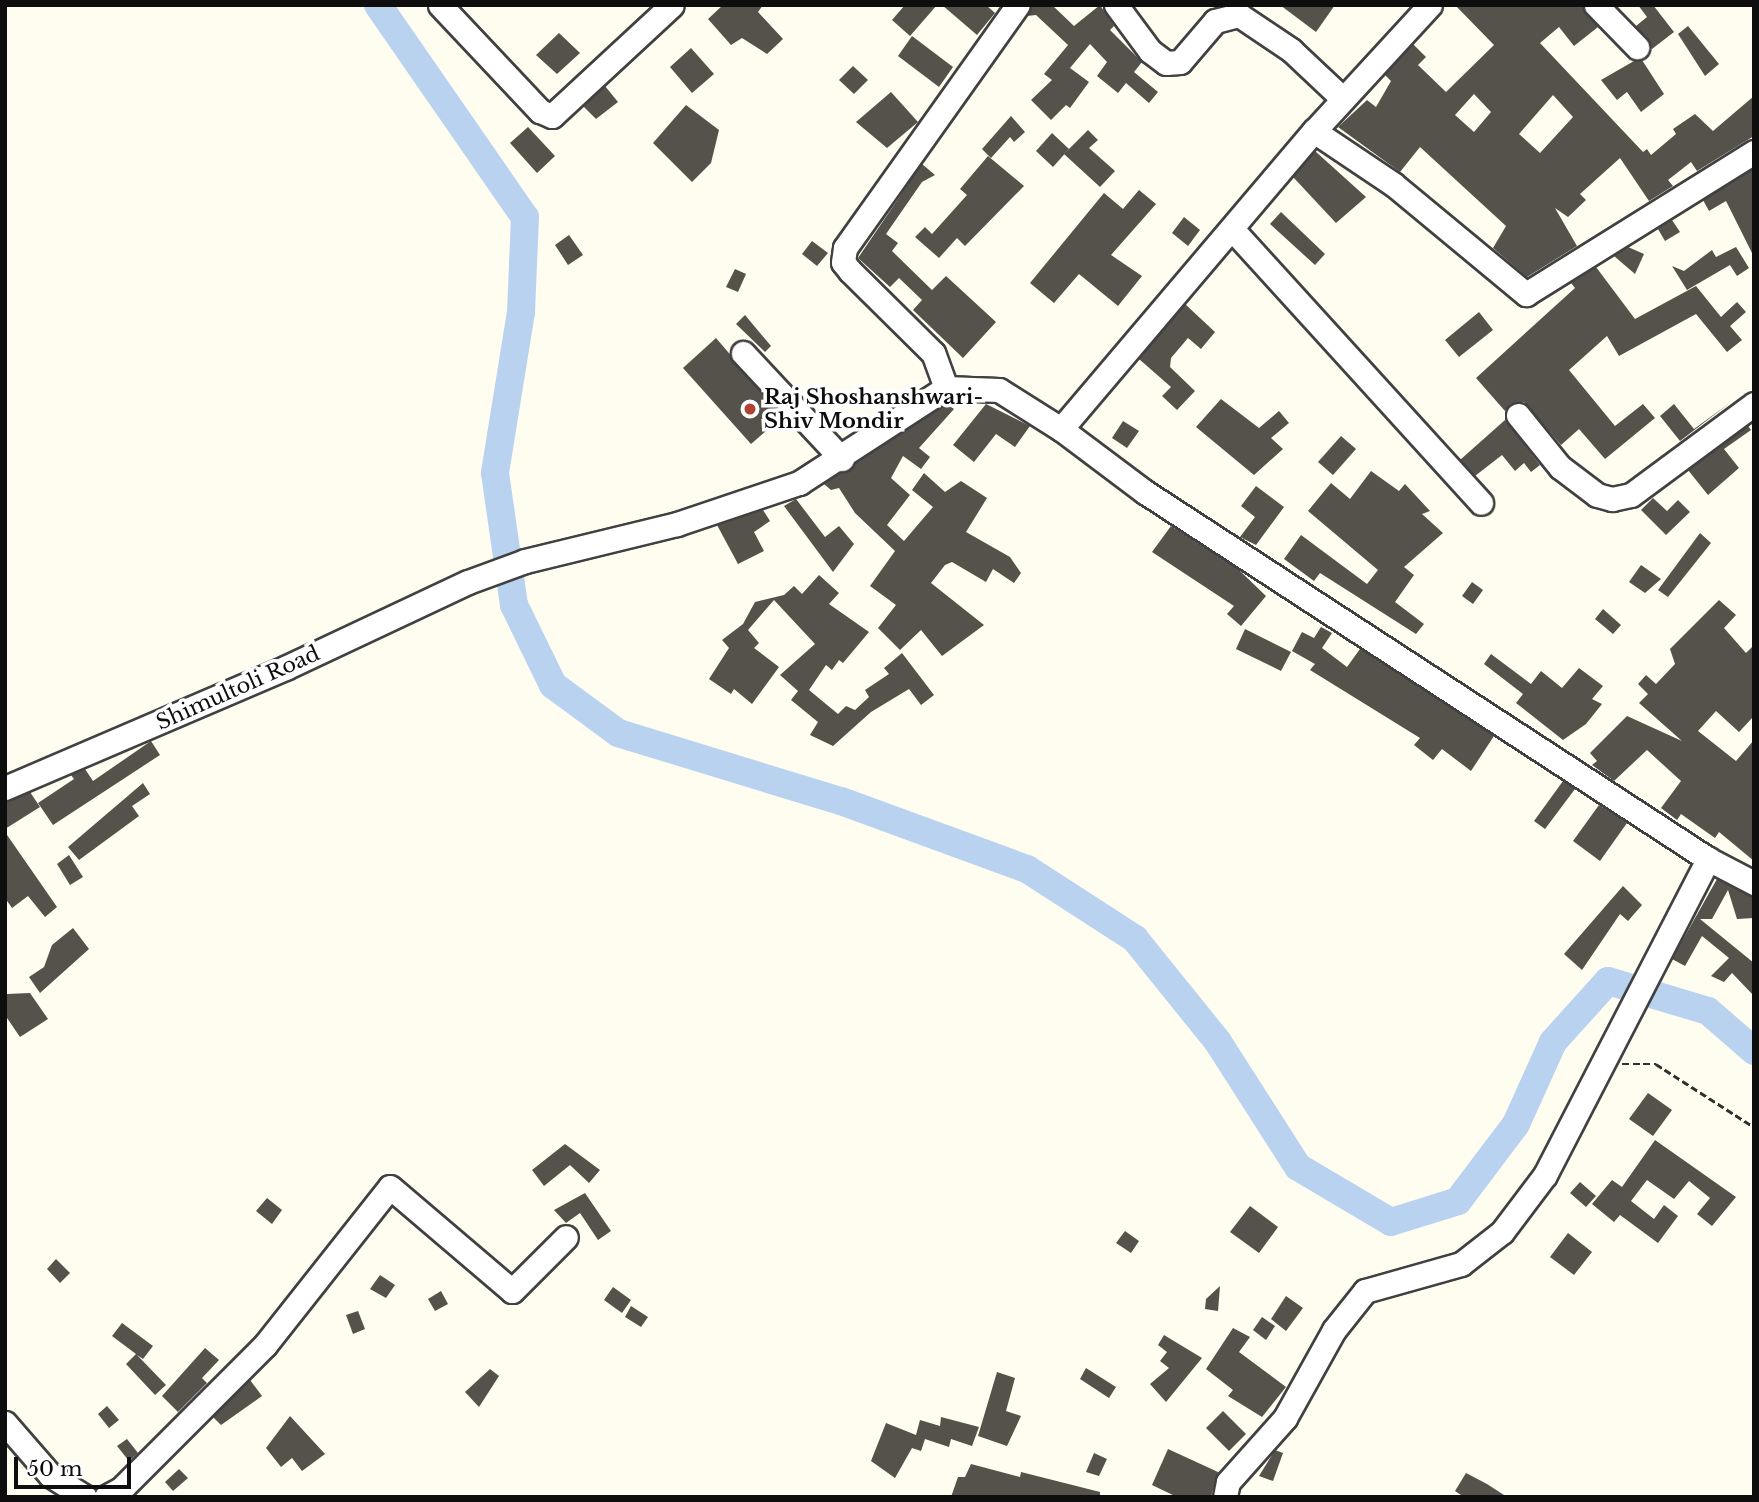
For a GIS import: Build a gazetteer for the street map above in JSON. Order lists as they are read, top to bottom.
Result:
{
  "streets": {
    "street": ["Shimultoli Road"]
  },
  "places": ["Raj Shoshanshwari- Shiv Mondir"],
  "scale_bar": "50 m"
}
